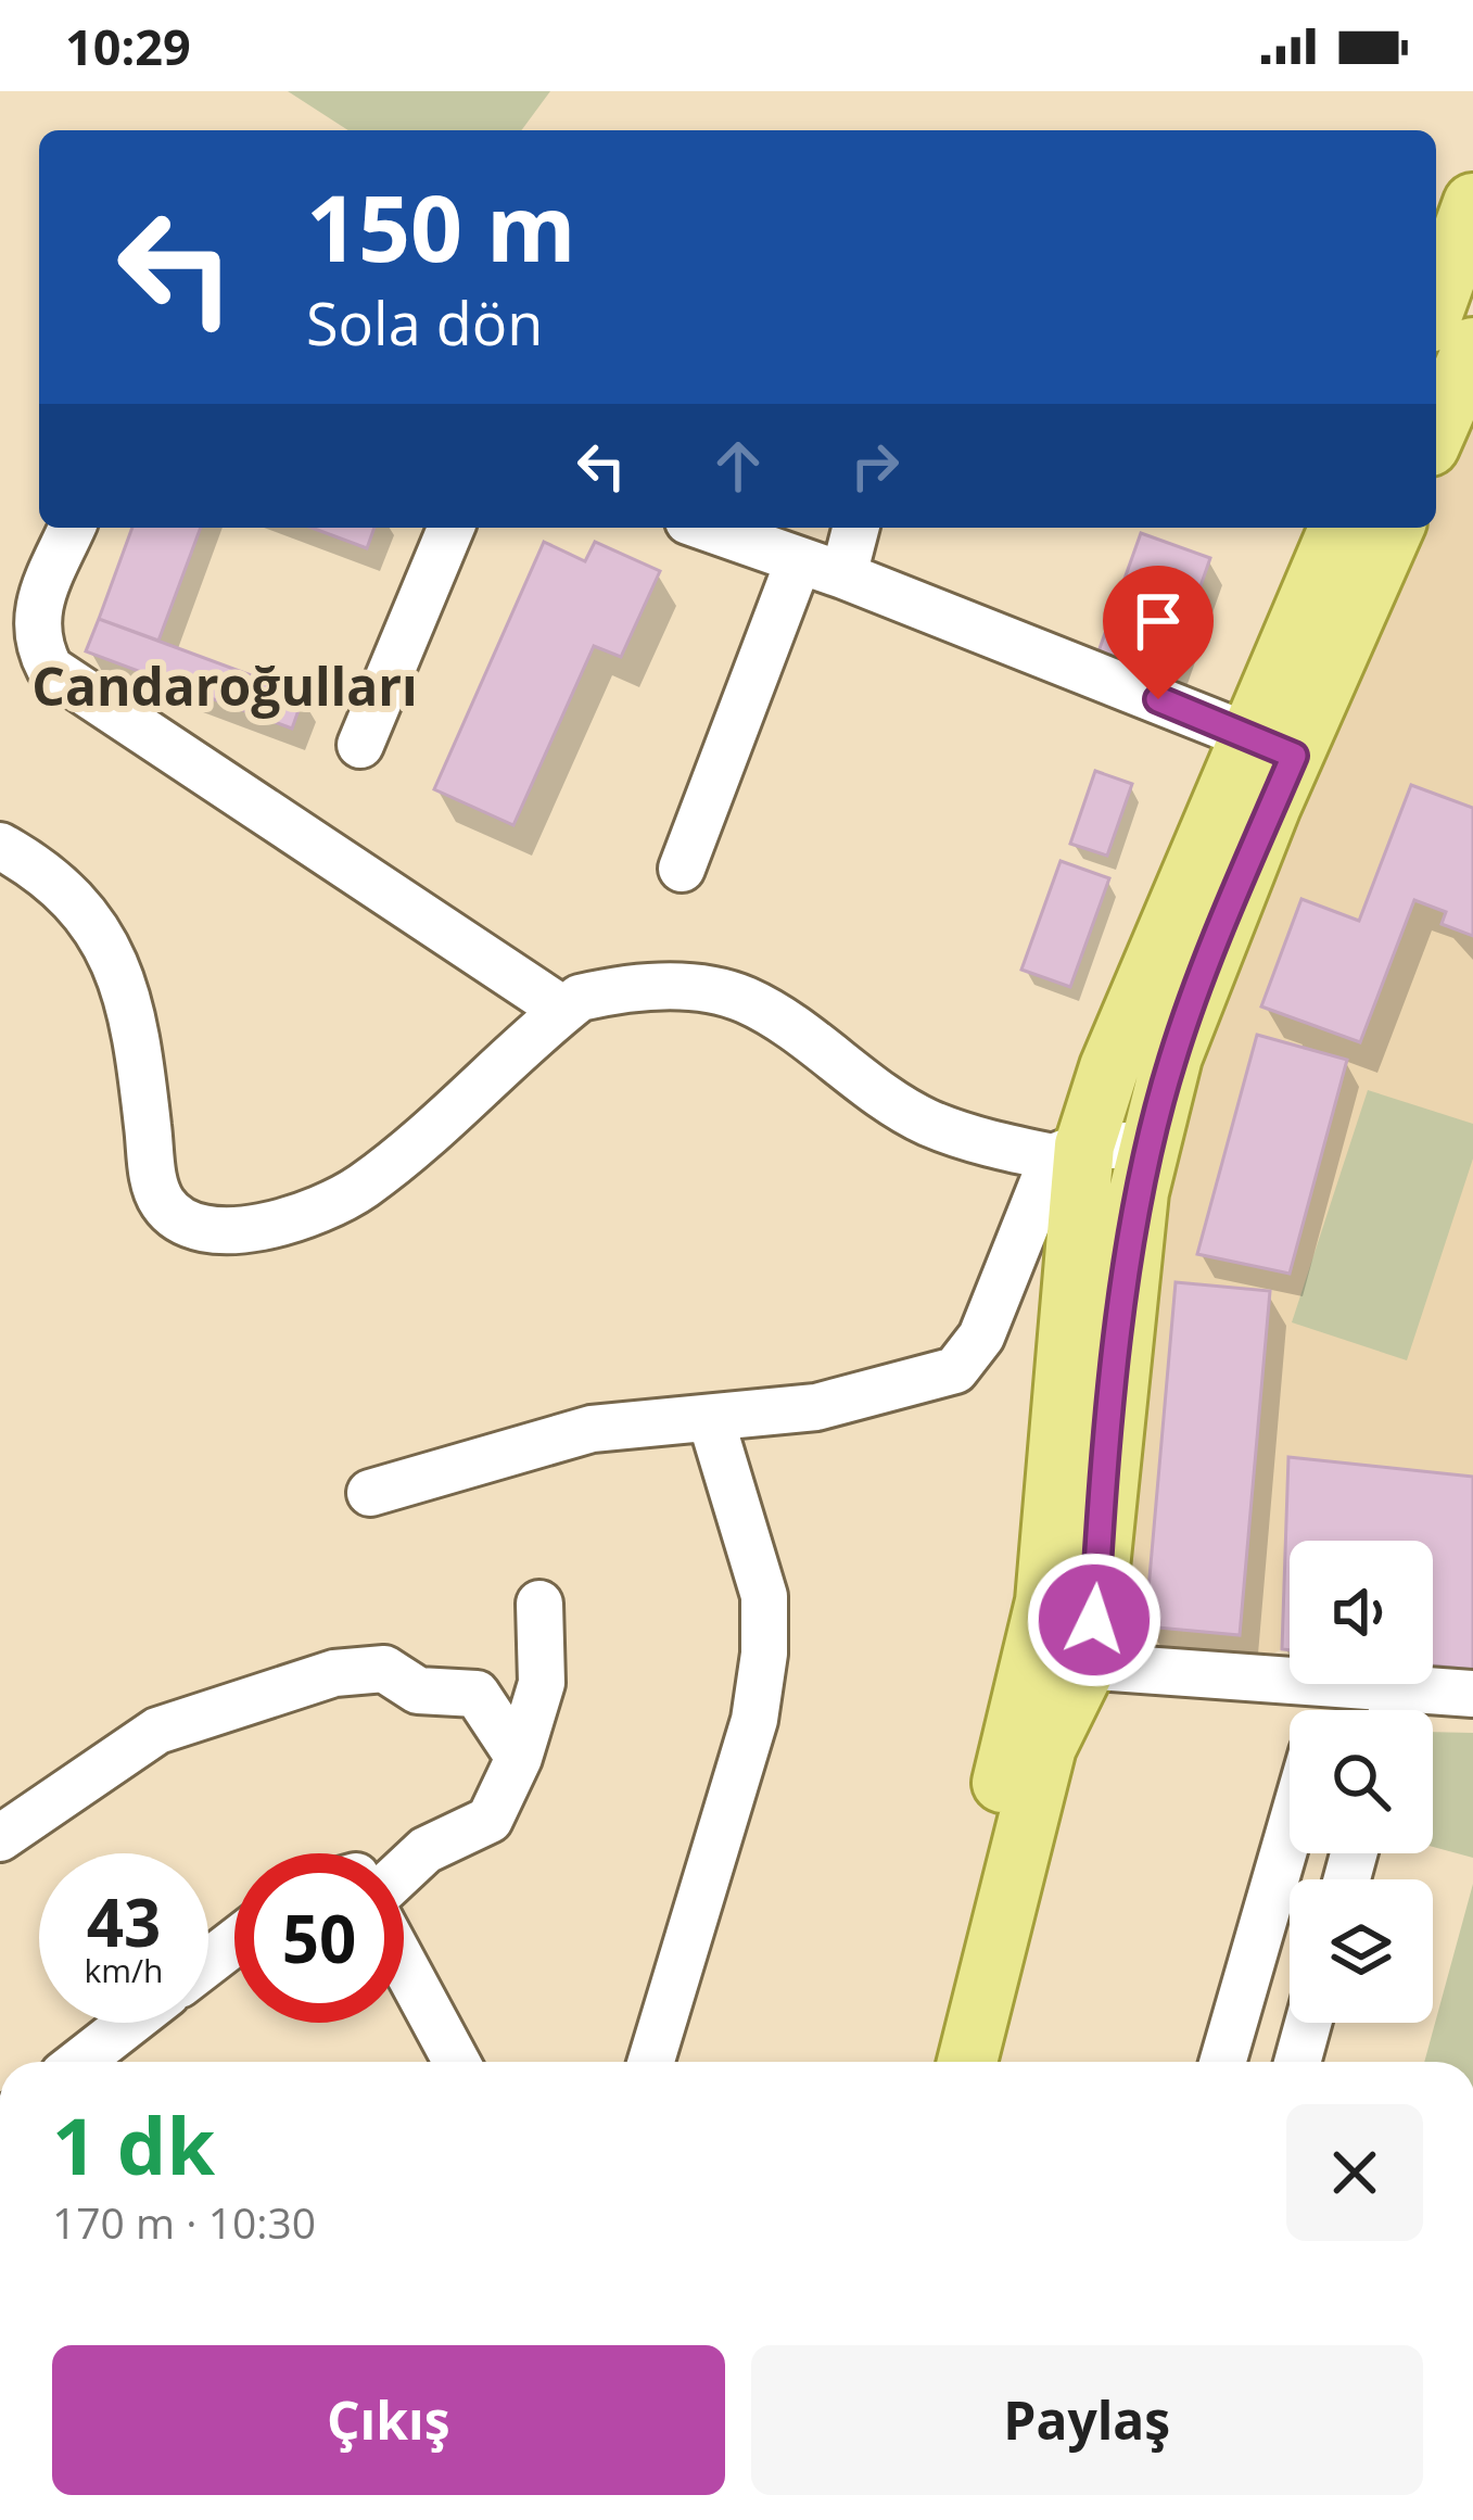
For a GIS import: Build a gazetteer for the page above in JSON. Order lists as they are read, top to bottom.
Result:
{
  "districts": ["Candaroğulları"],
  "page": {
    "status": "10:29",
    "turn": ["150 m", "Sola dön"],
    "speed": "43 km/h",
    "limit": "50",
    "heading": ["1 dk", "170 m · 10:30"],
    "buttons": ["Çıkış", "Paylaş"]
  }
}
